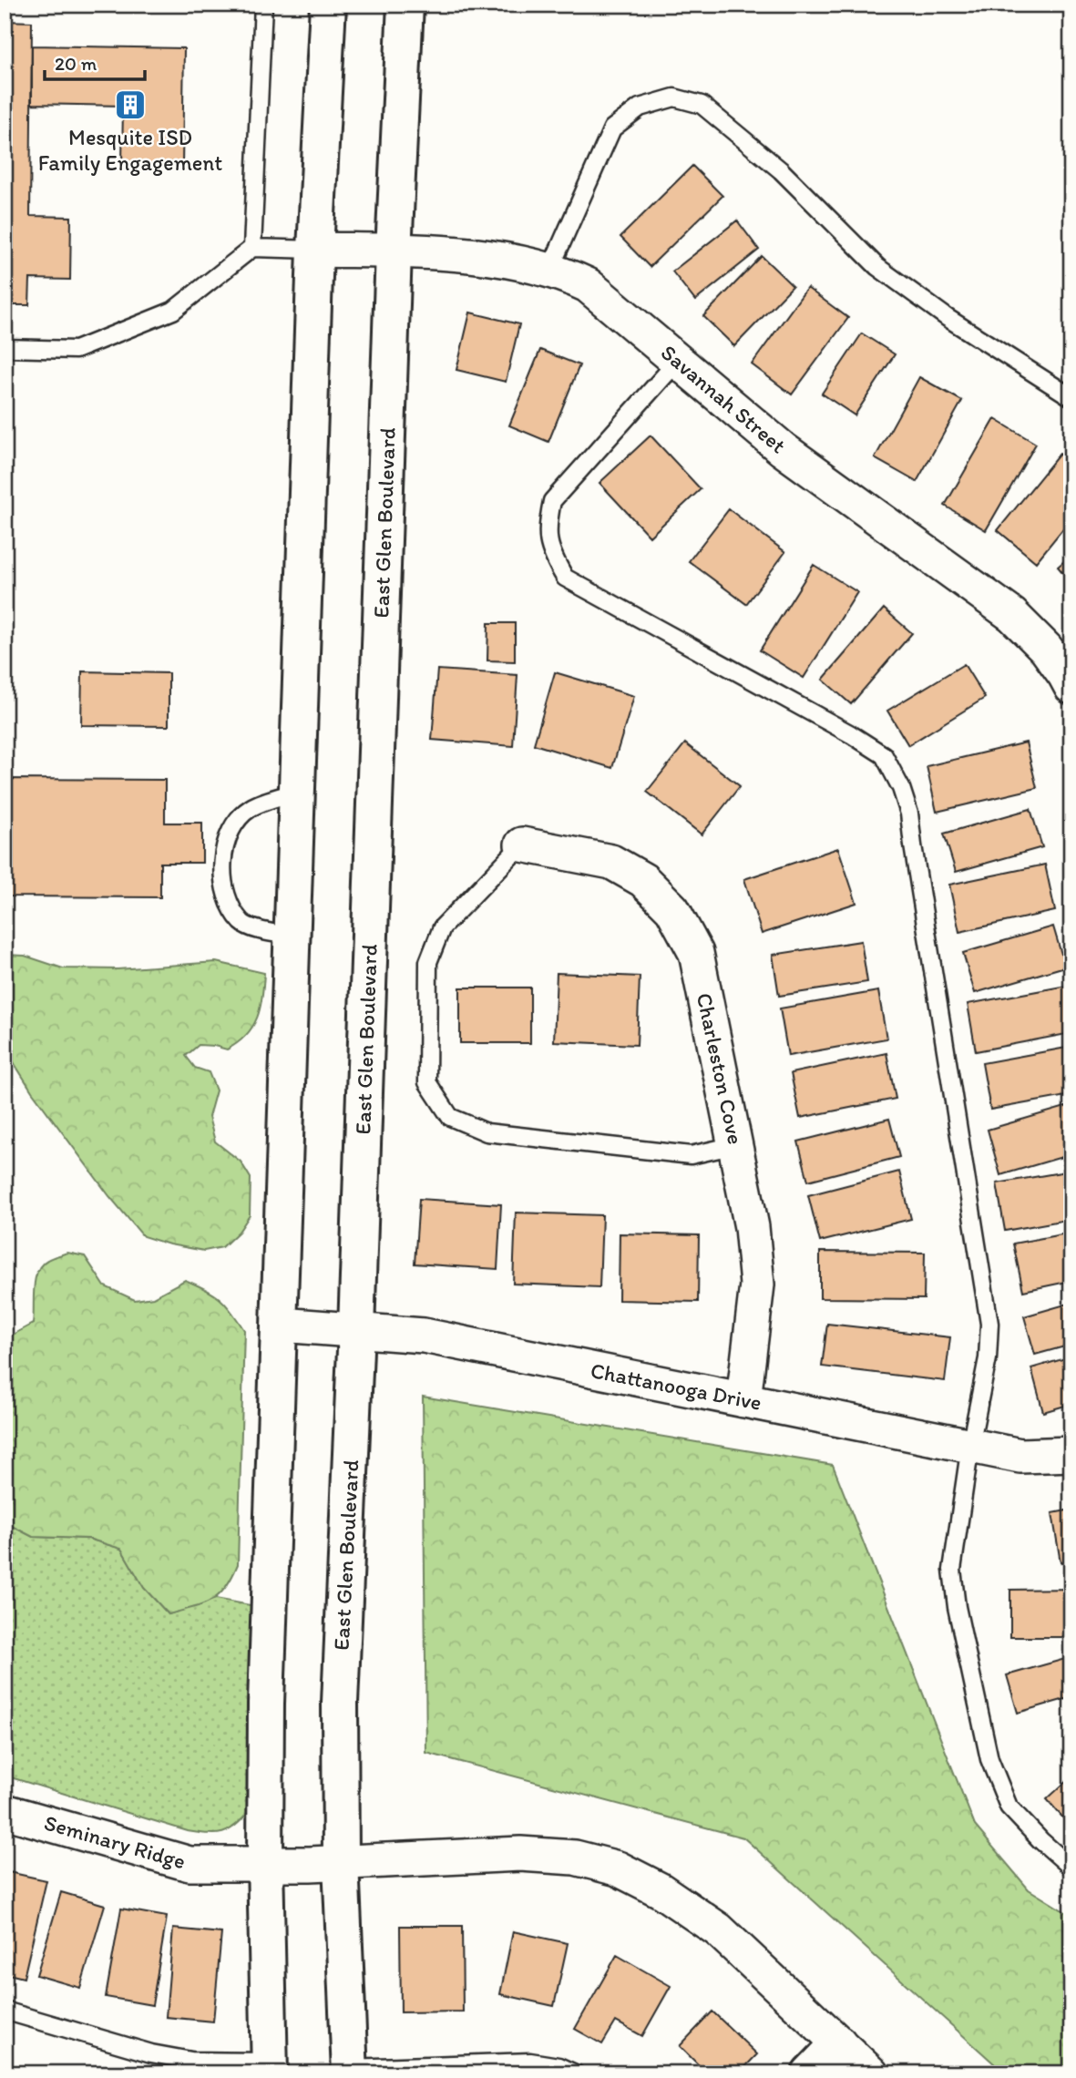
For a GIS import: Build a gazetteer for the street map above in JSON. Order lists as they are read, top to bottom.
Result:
{
  "streets": {
    "main road": ["East Glen Boulevard"],
    "street": [
      "Savannah Street",
      "Charleston Cove",
      "Chattanooga Drive",
      "Seminary Ridge"
    ]
  },
  "crossings": [
    ["Savannah Street", "East Glen Boulevard"],
    ["East Glen Boulevard", "Chattanooga Drive"],
    ["East Glen Boulevard", "Seminary Ridge"],
    ["Charleston Cove", "Chattanooga Drive"]
  ],
  "places": {
    "building": ["Mesquite ISD Family Engagement"]
  },
  "scale_bar": "20 m"
}
